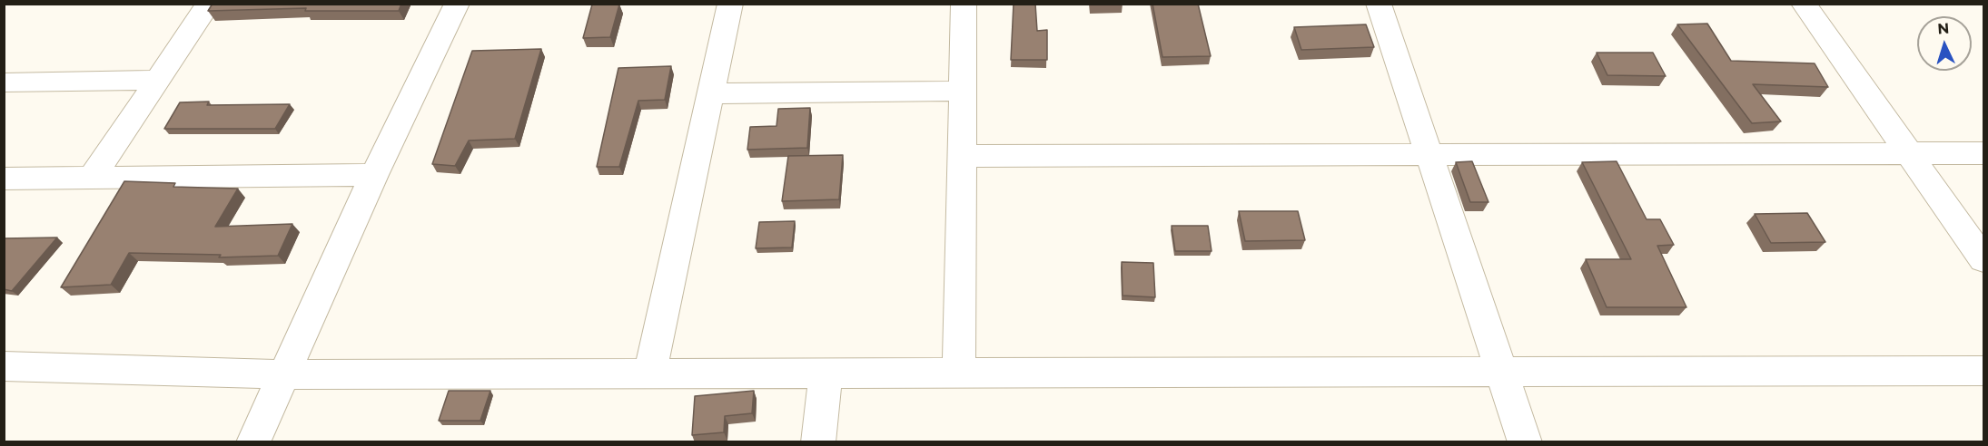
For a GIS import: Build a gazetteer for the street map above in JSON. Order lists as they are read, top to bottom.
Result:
{
  "north": "top"
}
